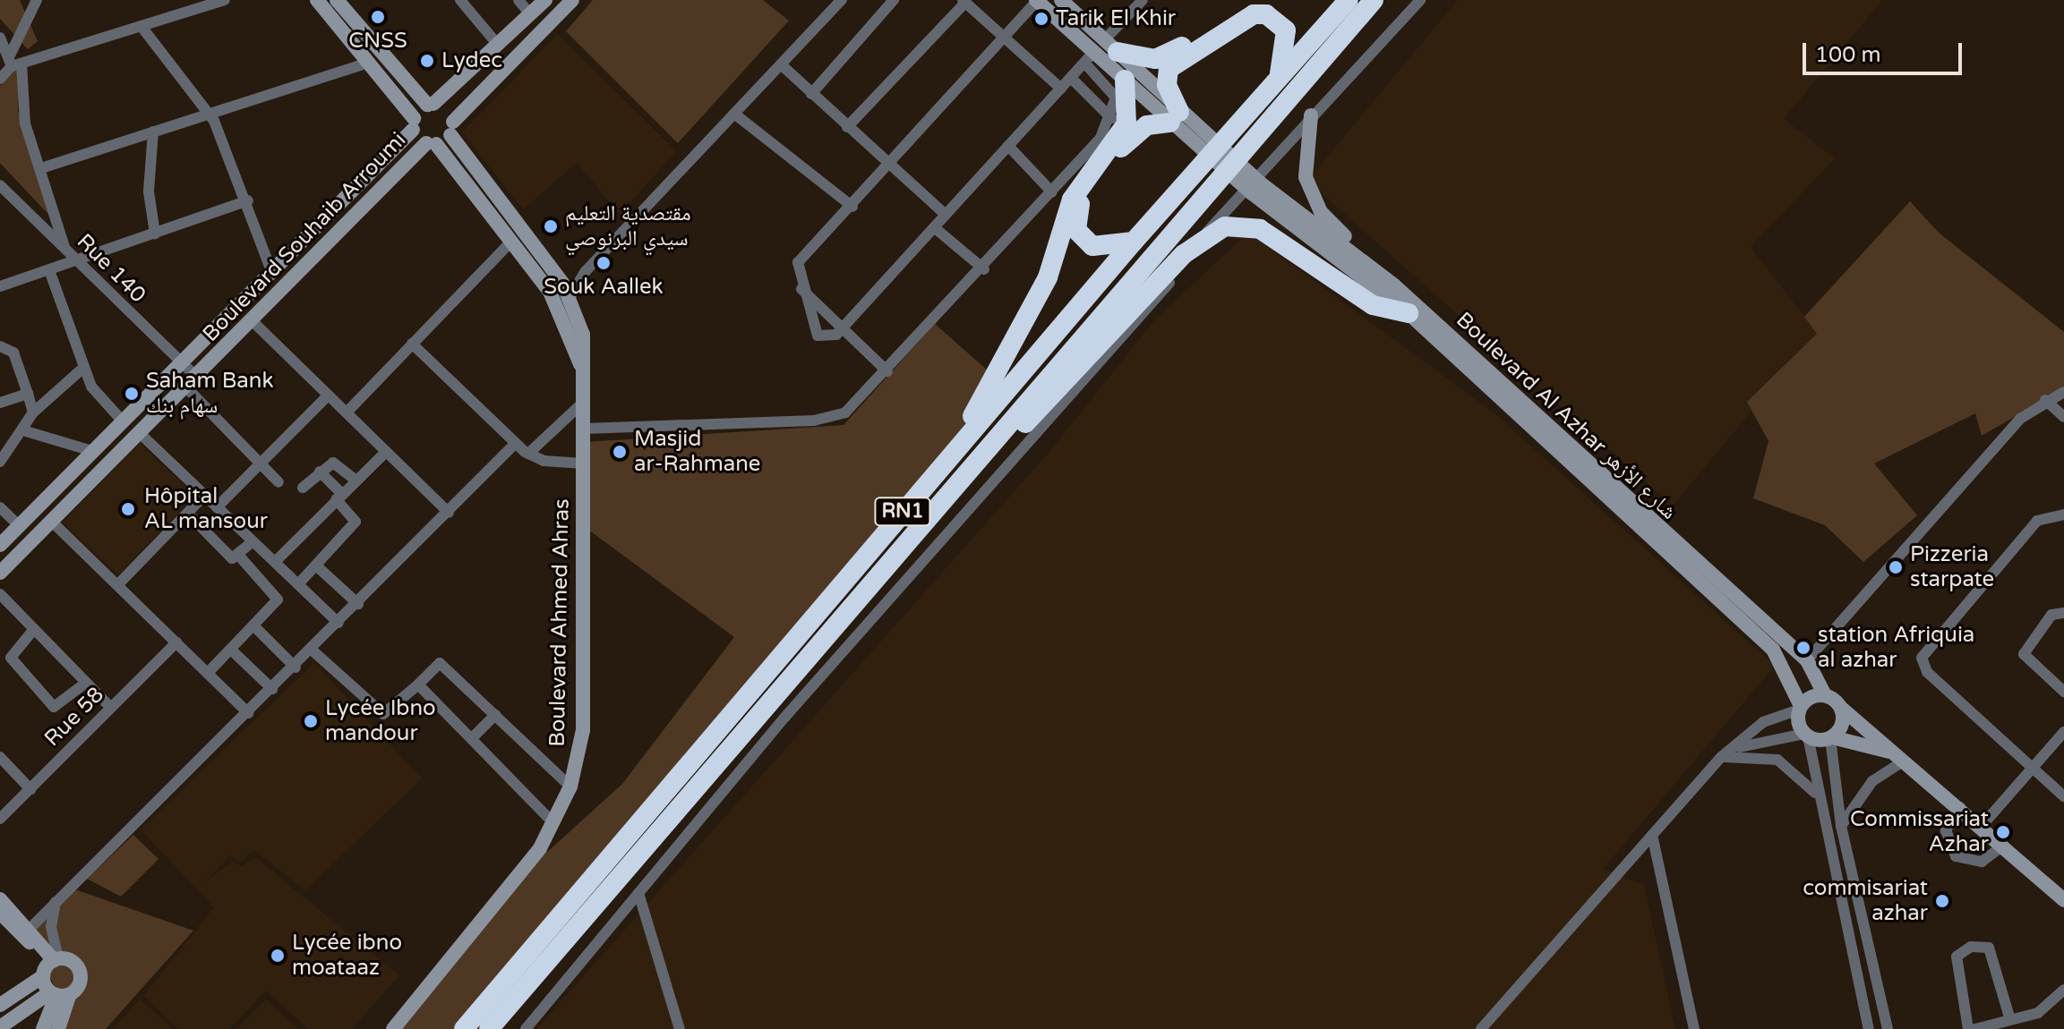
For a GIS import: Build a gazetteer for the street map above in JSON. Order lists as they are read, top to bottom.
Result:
{
  "streets": {
    "highway": ["RN1"],
    "street": [
      "Boulevard Souhaib Arroumi",
      "Rue 140",
      "Boulevard Al Azhar شارع الأزهر",
      "Boulevard Ahmed Ahras",
      "Rue 58"
    ]
  },
  "crossings": [
    ["Boulevard Souhaib Arroumi", "Rue 140"]
  ],
  "places": [
    "CNSS",
    "Tarik El Khir",
    "Lydec",
    "مقتصدية التعليم سيدي البرنوصي",
    "Souk Aallek",
    "Saham Bank سهام بنك",
    "Masjid ar-Rahmane",
    "Hôpital AL mansour",
    "Pizzeria starpate",
    "station Afriquia al azhar",
    "Lycée Ibno mandour",
    "Commissariat Azhar",
    "commisariat azhar",
    "Lycée ibno moataaz"
  ],
  "scale_bar": "100 m"
}
